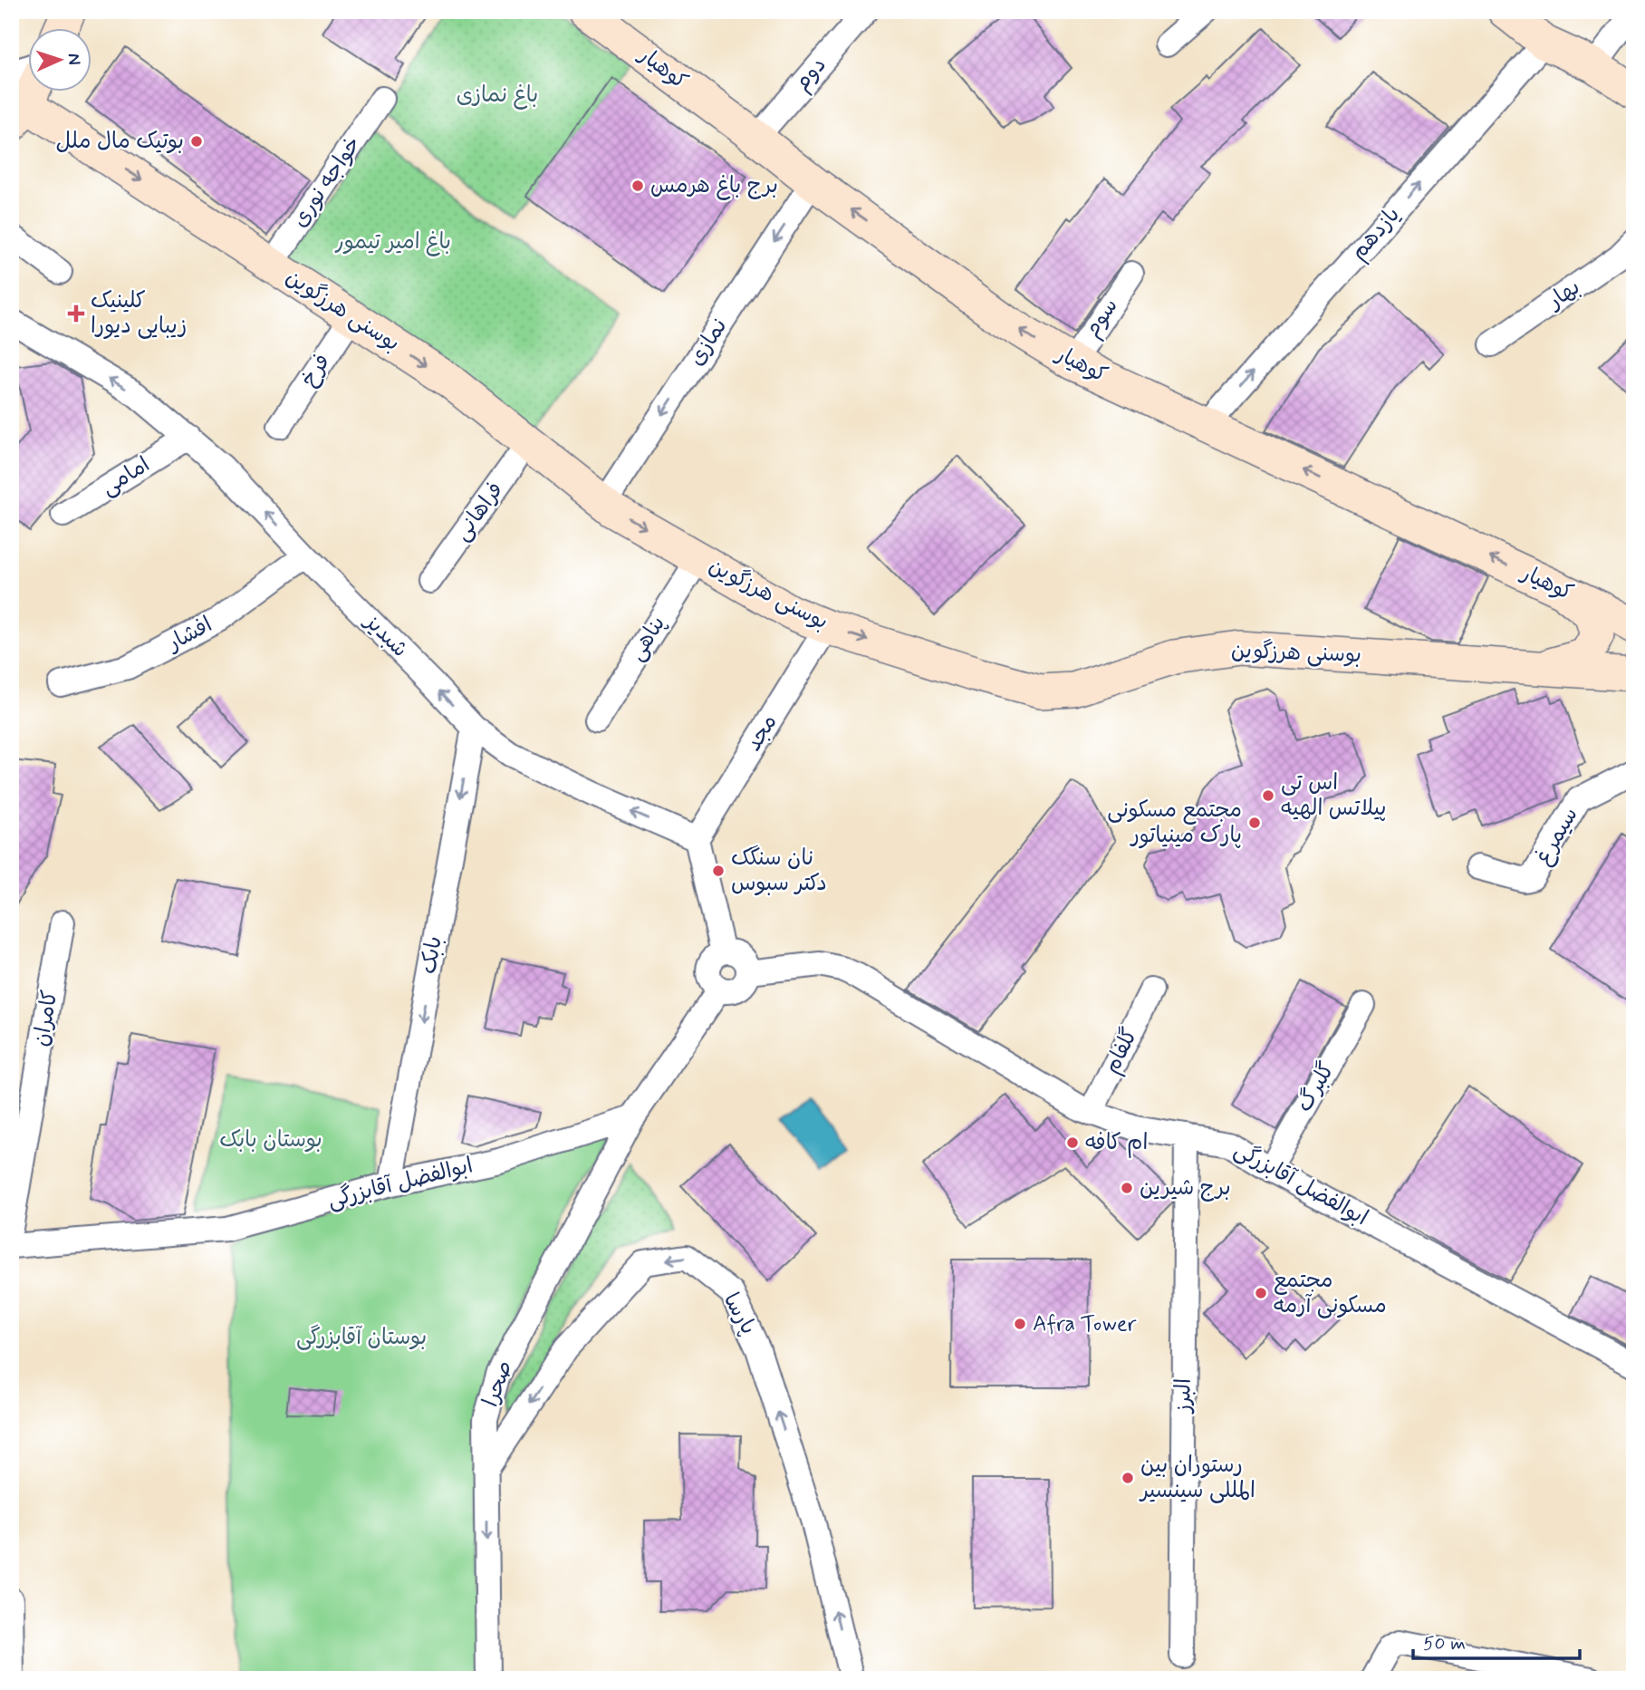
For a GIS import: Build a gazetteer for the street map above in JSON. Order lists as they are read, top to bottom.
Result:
{
  "streets": {
    "street": [
      "کوهیار",
      "دوم",
      "خواجه نوری",
      "یازدهم",
      "بهار",
      "بوسنی هرزگوین",
      "سوم",
      "نمازی",
      "فرخ",
      "امامی",
      "فراهانی",
      "افشار",
      "شبدیز",
      "پناهی",
      "مجد",
      "سیمرغ",
      "بابک",
      "کامران",
      "گلفام",
      "گلبرگ",
      "ابوالفضل آقابزرگی",
      "پارسا",
      "صحرا",
      "البرز"
    ]
  },
  "crossings": [
    ["کوهیار", "دوم"],
    ["کوهیار", "یازدهم"],
    ["کوهیار", "سوم"],
    ["کوهیار", "نمازی"],
    ["خواجه نوری", "بوسنی هرزگوین"],
    ["بوسنی هرزگوین", "نمازی"],
    ["بوسنی هرزگوین", "فرخ"],
    ["بوسنی هرزگوین", "فراهانی"],
    ["بوسنی هرزگوین", "پناهی"],
    ["بوسنی هرزگوین", "مجد"],
    ["امامی", "شبدیز"],
    ["افشار", "شبدیز"],
    ["شبدیز", "مجد"],
    ["شبدیز", "بابک"],
    ["بابک", "ابوالفضل آقابزرگی"],
    ["گلفام", "ابوالفضل آقابزرگی"],
    ["گلبرگ", "ابوالفضل آقابزرگی"],
    ["ابوالفضل آقابزرگی", "صحرا"],
    ["ابوالفضل آقابزرگی", "البرز"],
    ["پارسا", "صحرا"]
  ],
  "one_way": [
    "کوهیار",
    "یازدهم",
    "بوسنی هرزگوین",
    "نمازی",
    "شبدیز",
    "بابک",
    "صحرا"
  ],
  "parks": [
    "باغ نمازی",
    "باغ امیر تیمور",
    "بوستان بابک",
    "بوستان آقابزرگی"
  ],
  "places": {
    "other": [
      "بوتیک مال ملل",
      "برج باغ هرمس",
      "اس تی پیلاتس الهیه",
      "مجتمع مسکونی پارک مینیاتور",
      "نان سنگک دکتر سبوس",
      "ام کافه",
      "برج شیرین",
      "مجتمع مسکونی آرمه",
      "Afra Tower",
      "رستوران بین المللی سینسیر"
    ],
    "health": ["کلینیک زیبایی دیورا"]
  },
  "scale_bar": "50 m",
  "north": "right"
}
